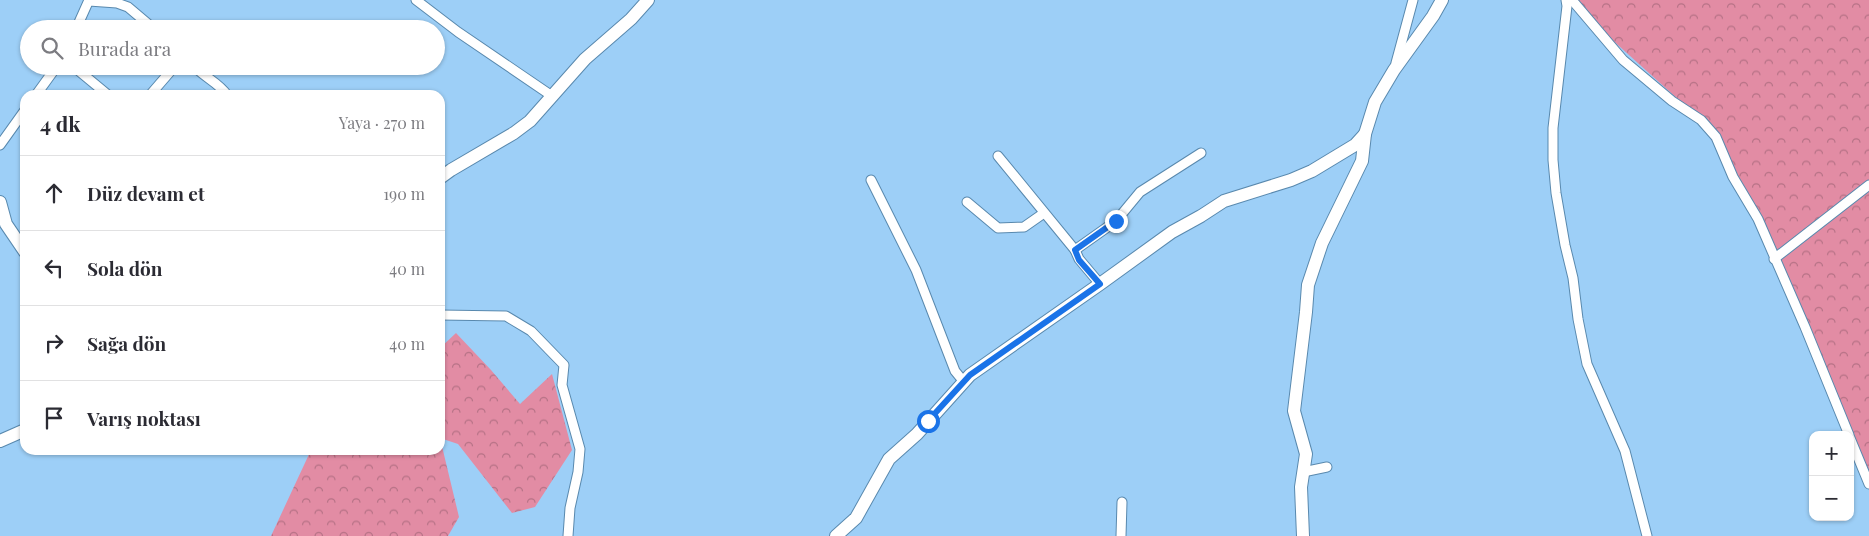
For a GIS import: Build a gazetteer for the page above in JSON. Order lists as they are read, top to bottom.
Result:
{
  "page": {
    "search": "Burada ara",
    "heading": ["4 dk", "Yaya · 270 m"],
    "list": [
      ["Düz devam et", "190 m"],
      ["Sola dön", "40 m"],
      ["Sağa dön", "40 m"],
      "Varış noktası"
    ],
    "map_buttons": ["+", "−"]
  }
}
